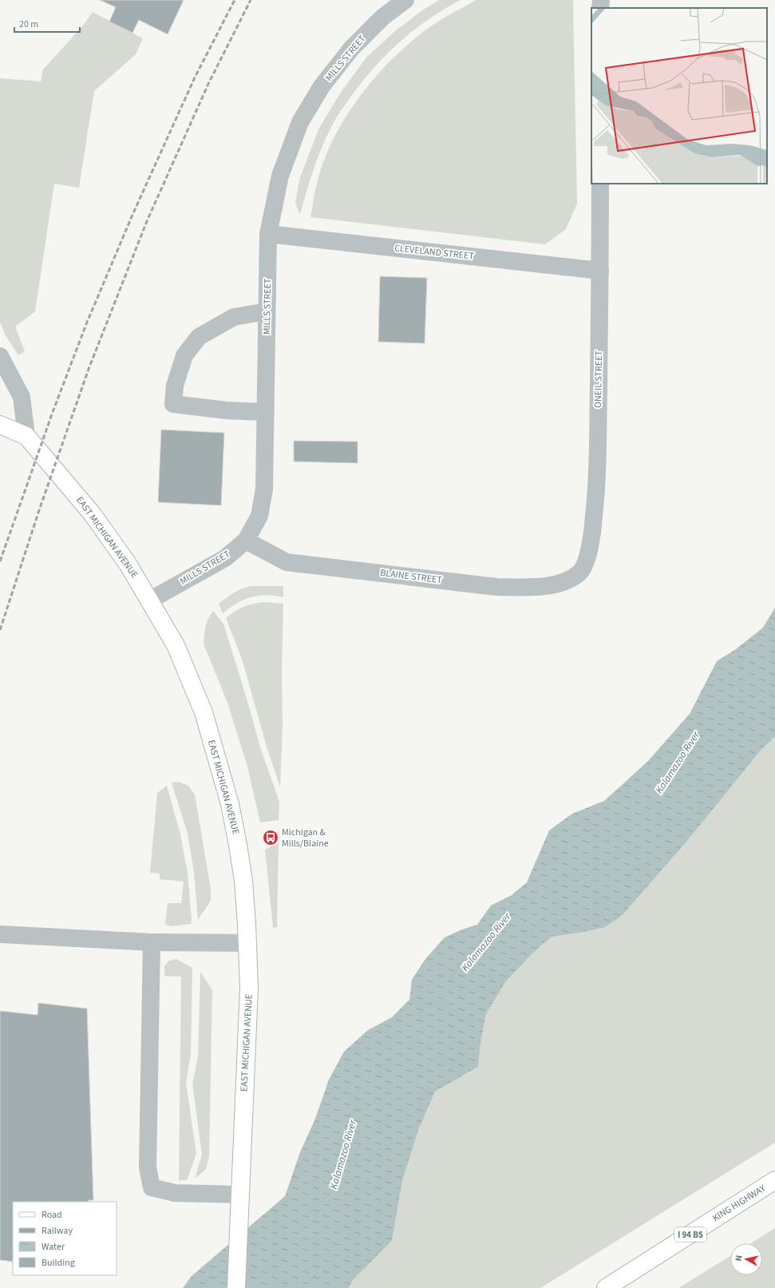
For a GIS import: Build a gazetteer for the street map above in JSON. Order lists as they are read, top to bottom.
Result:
{
  "streets": {
    "main road": ["EAST MICHIGAN AVENUE", "KING HIGHWAY", "I 94 BS"],
    "street": [
      "MILLS STREET",
      "CLEVELAND STREET",
      "ONEIL STREET",
      "BLAINE STREET"
    ]
  },
  "crossings": [
    ["MILLS STREET", "CLEVELAND STREET"],
    ["MILLS STREET", "EAST MICHIGAN AVENUE"],
    ["MILLS STREET", "BLAINE STREET"],
    ["CLEVELAND STREET", "ONEIL STREET"],
    ["ONEIL STREET", "BLAINE STREET"]
  ],
  "water": ["Kalamazoo River"],
  "places": {
    "bus stop": ["Michigan & Mills/Blaine"]
  },
  "legend": [
    "Road",
    "Railway",
    "Water",
    "Building"
  ],
  "scale_bar": "20 m",
  "north": "left"
}
